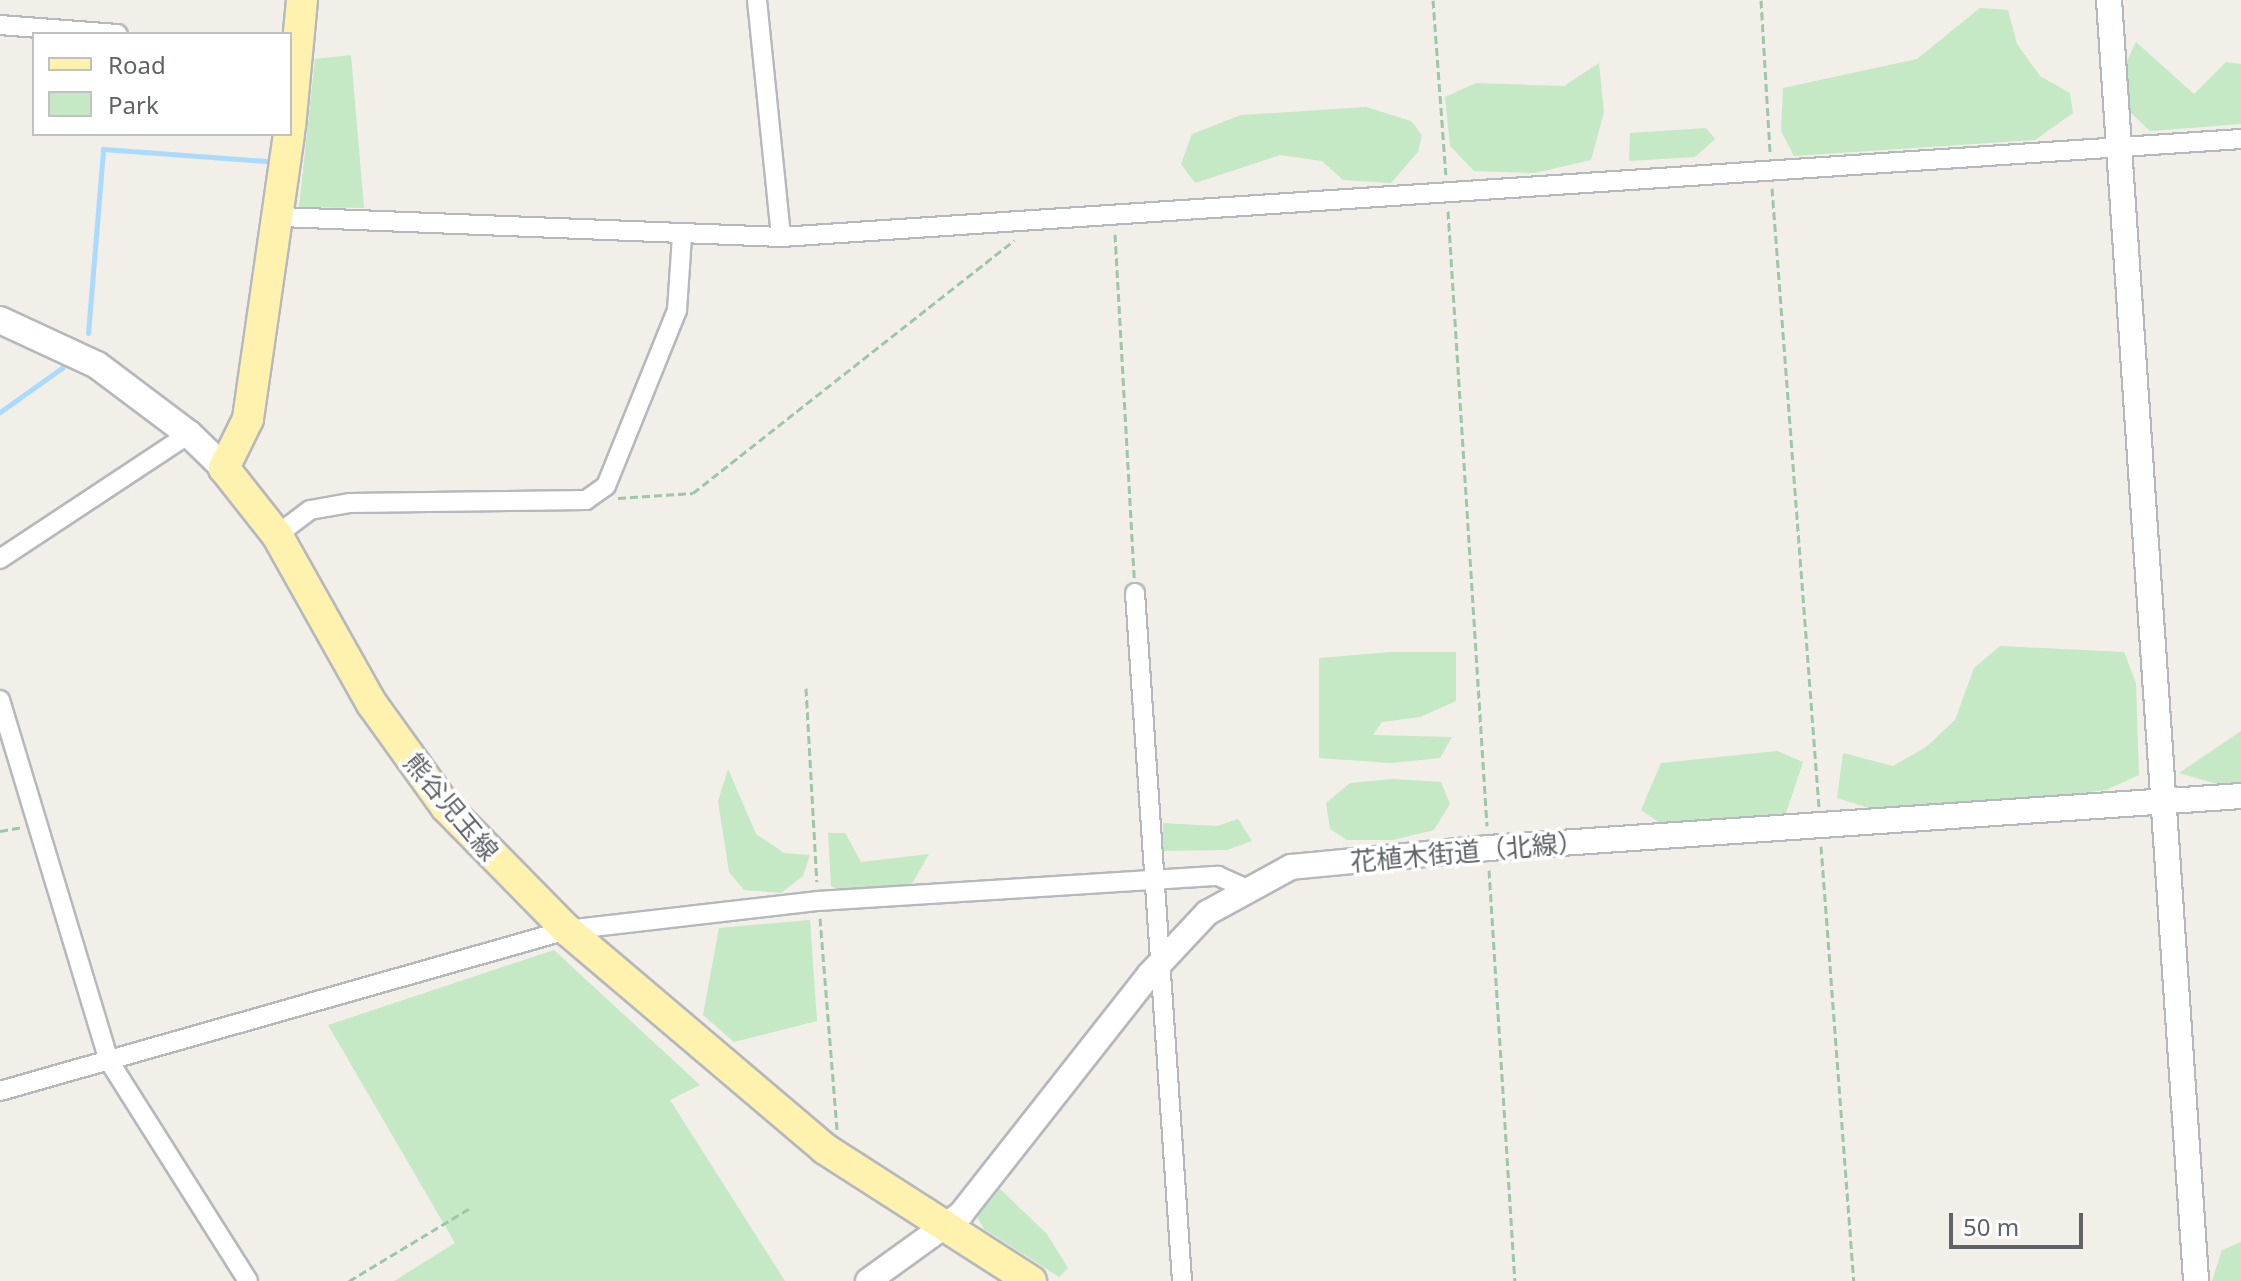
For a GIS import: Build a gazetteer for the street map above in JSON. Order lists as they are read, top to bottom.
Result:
{
  "streets": {
    "main road": ["熊谷児玉線"],
    "street": ["花植木街道（北線）"]
  },
  "crossings": [
    ["熊谷児玉線", "花植木街道（北線）"]
  ],
  "legend": ["Road", "Park"],
  "scale_bar": "50 m"
}
